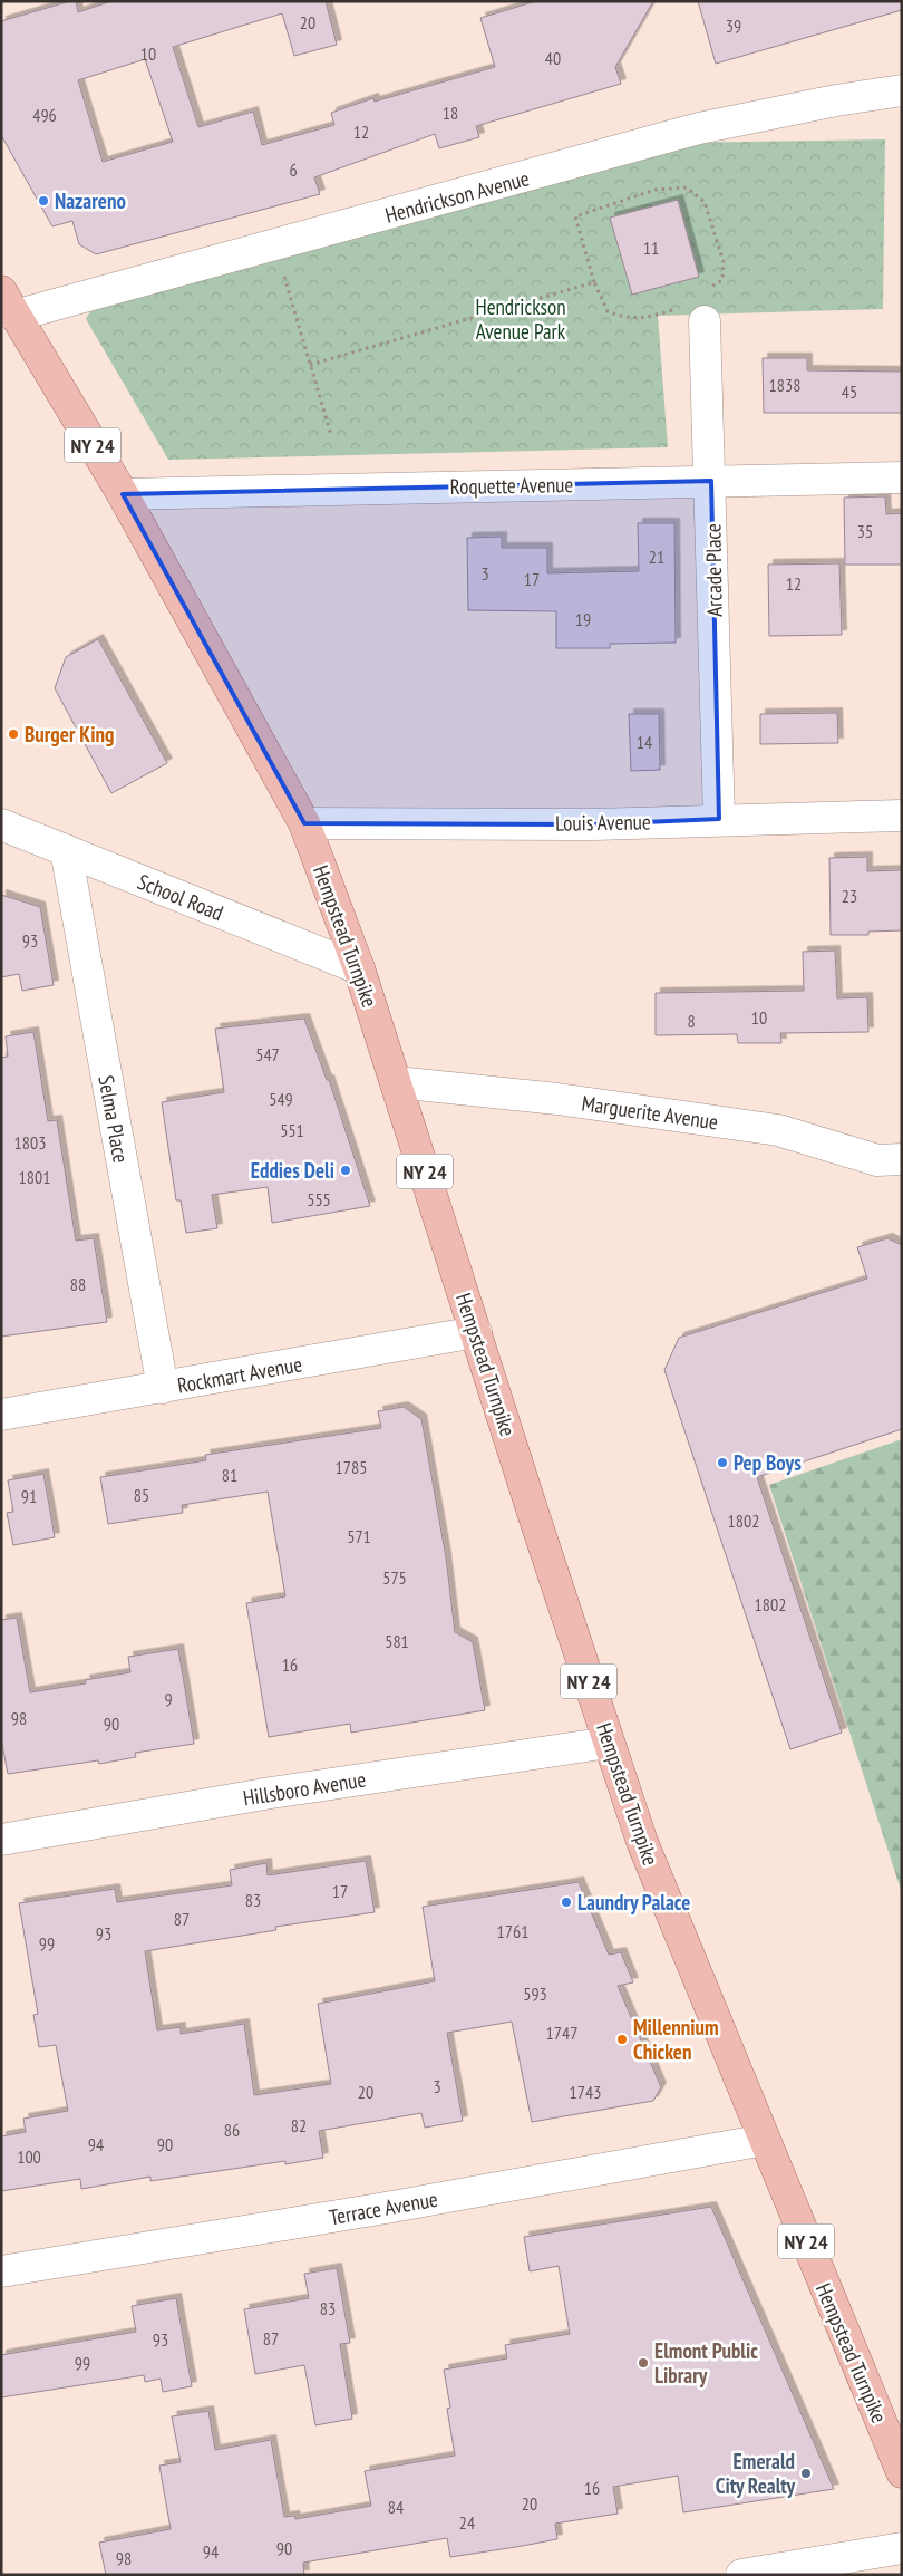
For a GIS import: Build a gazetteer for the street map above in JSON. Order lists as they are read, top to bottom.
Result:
{
  "streets": {
    "main road": ["NY 24", "Hempstead Turnpike"],
    "street": [
      "Hendrickson Avenue",
      "Roquette Avenue",
      "Arcade Place",
      "Louis Avenue",
      "School Road",
      "Marguerite Avenue",
      "Selma Place",
      "Rockmart Avenue",
      "Hillsboro Avenue",
      "Terrace Avenue"
    ]
  },
  "crossings": [
    ["Hendrickson Avenue", "Hempstead Turnpike"],
    ["Roquette Avenue", "Arcade Place"],
    ["Roquette Avenue", "Hempstead Turnpike"],
    ["Arcade Place", "Louis Avenue"],
    ["Louis Avenue", "Hempstead Turnpike"],
    ["School Road", "Hempstead Turnpike"],
    ["School Road", "Selma Place"],
    ["Hempstead Turnpike", "Marguerite Avenue"],
    ["Hempstead Turnpike", "Rockmart Avenue"],
    ["Hempstead Turnpike", "Hillsboro Avenue"],
    ["Hempstead Turnpike", "Terrace Avenue"],
    ["Selma Place", "Rockmart Avenue"]
  ],
  "parks": ["Hendrickson Avenue Park"],
  "places": [
    "Nazareno",
    "Burger King",
    "Eddies Deli",
    "Pep Boys",
    "Laundry Palace",
    "Millennium Chicken",
    "Elmont Public Library",
    "Emerald City Realty"
  ],
  "house_numbers": [
    "20",
    "39",
    "10",
    "40",
    "18",
    "496",
    "12",
    "6",
    "11",
    "1838",
    "45",
    "35",
    "21",
    "3",
    "17",
    "12",
    "19",
    "14",
    "23",
    "93",
    "10",
    "8",
    "547",
    "549",
    "551",
    "1803",
    "1801",
    "555",
    "88",
    "1785",
    "81",
    "85",
    "91",
    "1802",
    "571",
    "575",
    "1802",
    "581",
    "16",
    "9",
    "98",
    "90",
    "17",
    "83",
    "87",
    "1761",
    "93",
    "99",
    "593",
    "1747",
    "3",
    "20",
    "1743",
    "82",
    "86",
    "94",
    "90",
    "100",
    "83",
    "87",
    "93",
    "99",
    "16",
    "20",
    "84",
    "24",
    "90",
    "94",
    "98"
  ]
}
